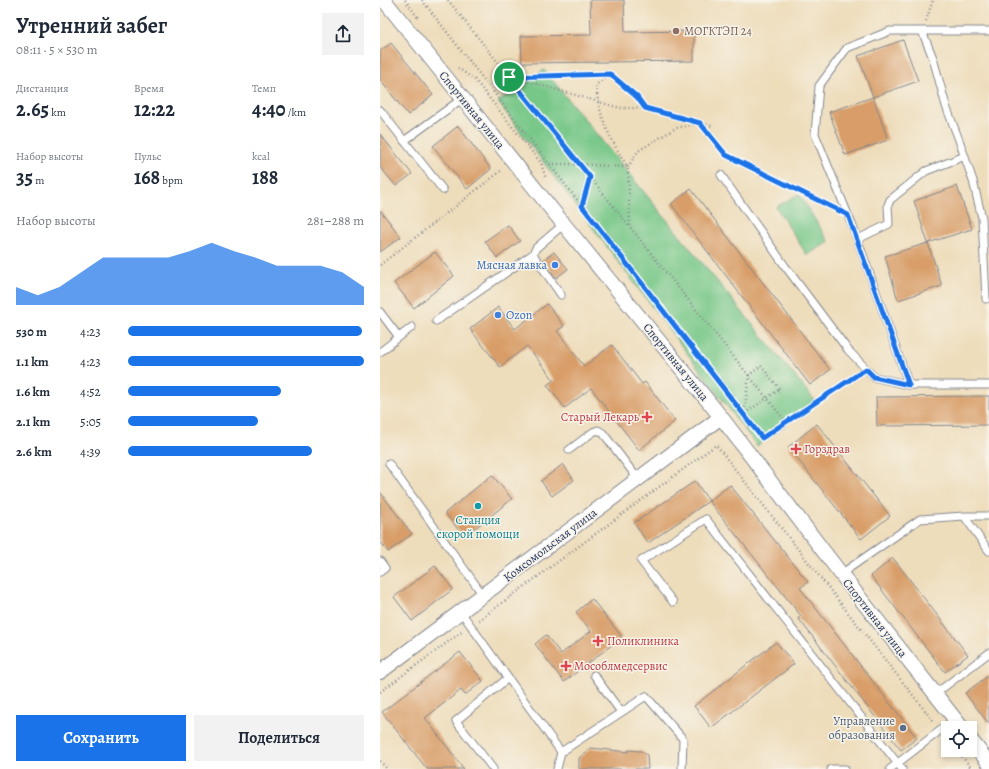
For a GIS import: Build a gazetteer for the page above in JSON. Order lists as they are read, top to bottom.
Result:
{
  "streets": {
    "street": ["Спортивная улица", "Комсомольская улица"]
  },
  "crossings": [
    ["Спортивная улица", "Комсомольская улица"]
  ],
  "places": {
    "other": [
      "МОГКТЭП 24",
      "Мясная лавка",
      "Ozon",
      "Станция скорой помощи",
      "Управление образования"
    ],
    "health": [
      "Старый Лекарь",
      "Горздрав",
      "Поликлиника",
      "Мособлмедсервис"
    ]
  },
  "page": {
    "heading": ["Утренний забег", "08:11 · 5 × 530 m"],
    "stats": [
      ["Дистанция", "2.65 km"],
      ["Время", "12:22"],
      ["Темп", "4:40 /km"],
      ["Набор высоты", "35 m"],
      ["Пульс", "168 bpm"],
      ["kcal", "188"]
    ],
    "chart": ["Набор высоты", "281–288 m"],
    "list": [
      {
        "name": "530 m",
        "note": "4:23"
      },
      {
        "name": "1.1 km",
        "note": "4:23"
      },
      {
        "name": "1.6 km",
        "note": "4:52"
      },
      {
        "name": "2.1 km",
        "note": "5:05"
      },
      {
        "name": "2.6 km",
        "note": "4:39"
      }
    ],
    "buttons": ["Сохранить", "Поделиться"]
  }
}
